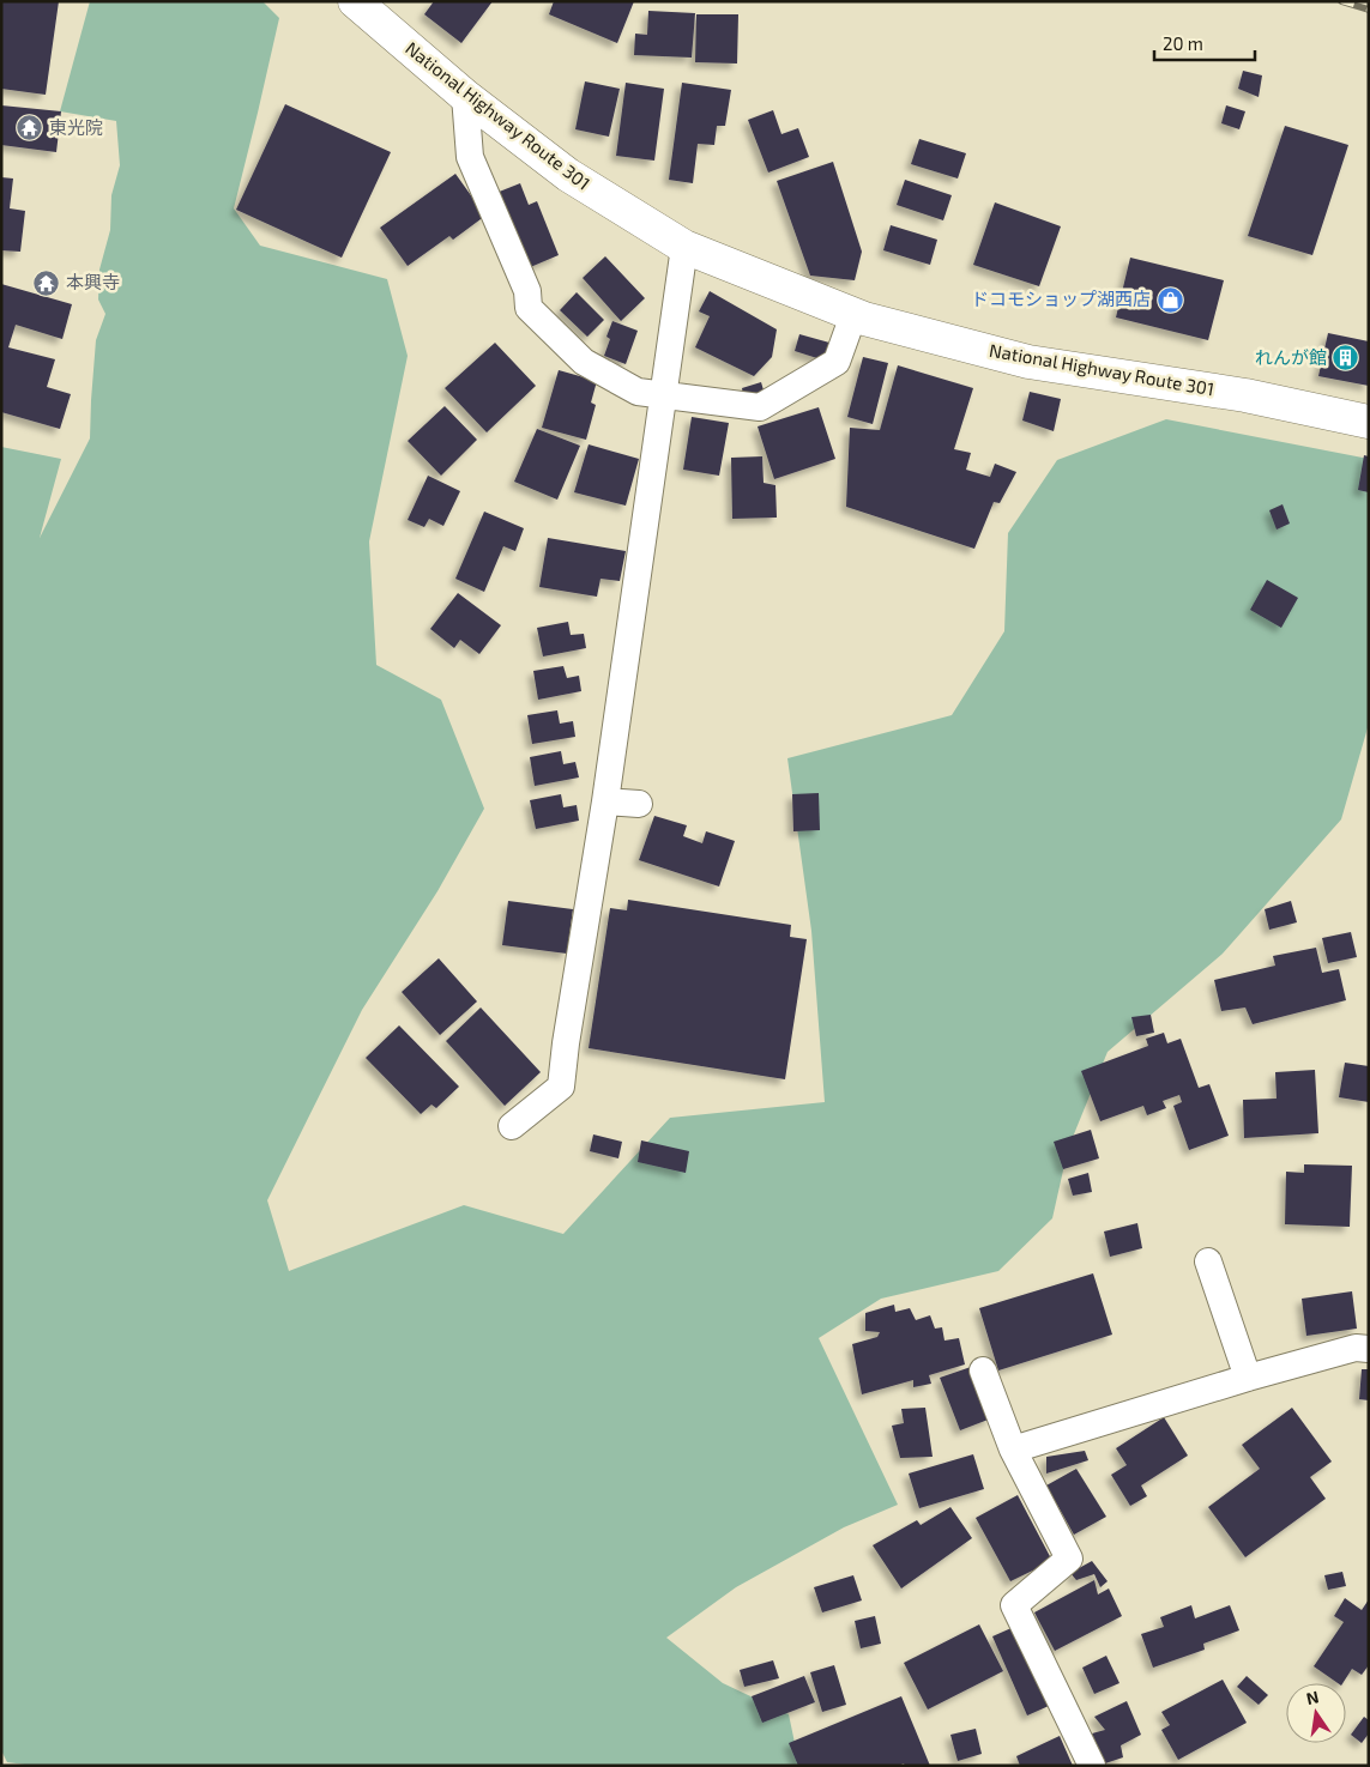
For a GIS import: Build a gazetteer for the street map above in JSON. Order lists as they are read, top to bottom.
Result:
{
  "streets": {
    "highway": ["National Highway Route 301"]
  },
  "places": {
    "temple": ["東光院", "本興寺"],
    "shop": ["ドコモショップ湖西店"],
    "building": ["れんが館"]
  },
  "scale_bar": "20 m",
  "north": "top"
}
